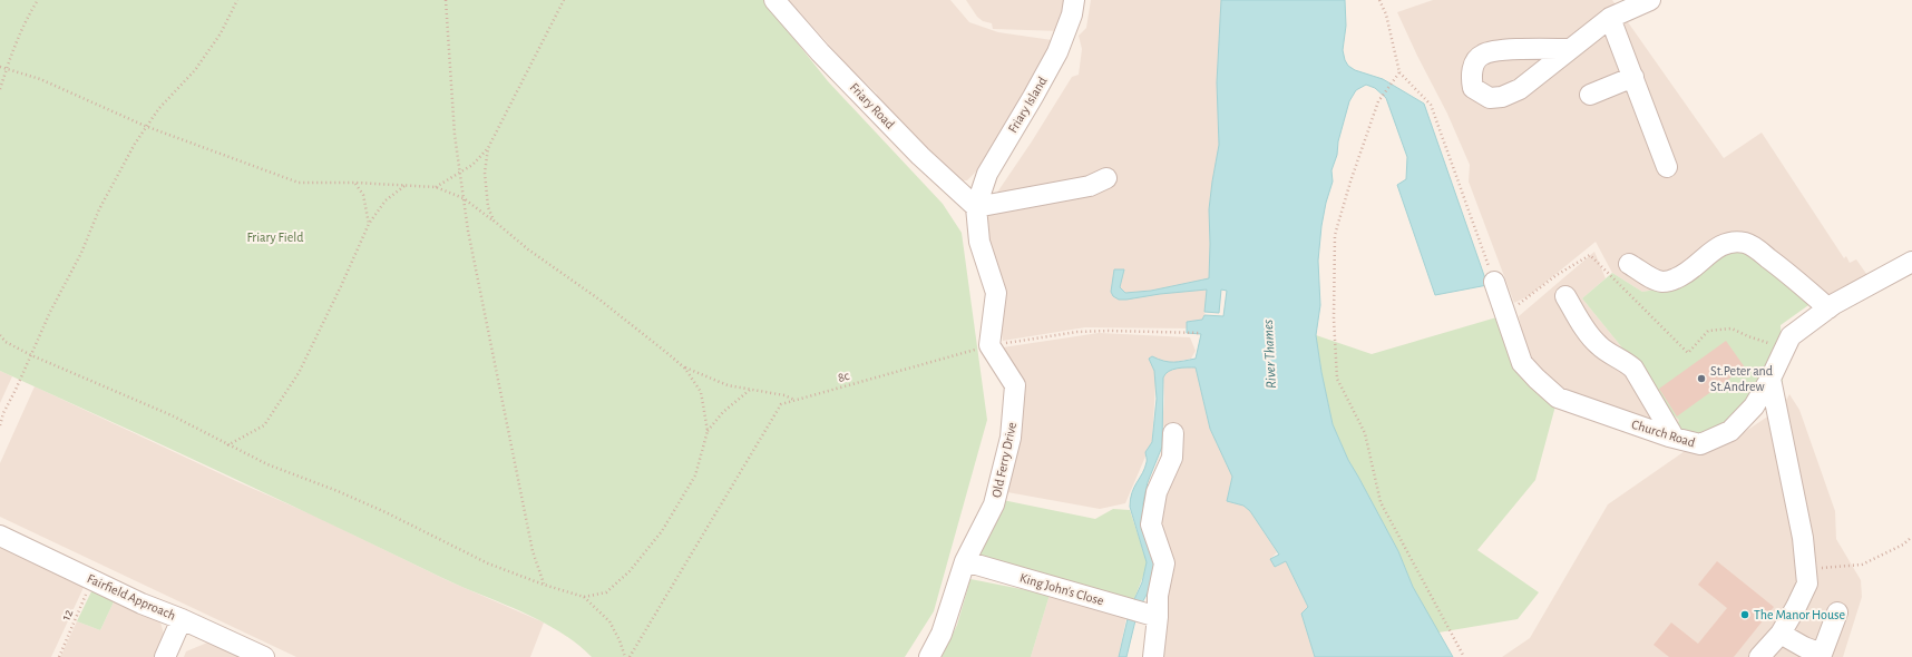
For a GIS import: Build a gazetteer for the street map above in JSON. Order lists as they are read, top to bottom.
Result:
{
  "streets": {
    "street": [
      "Friary Island",
      "Friary Road",
      "Church Road",
      "Old Ferry Drive",
      "King John's Close",
      "Fairfield Approach"
    ],
    "path": ["8c", "12"]
  },
  "crossings": [
    ["Friary Island", "Friary Road"],
    ["8c", "Old Ferry Drive"],
    ["Old Ferry Drive", "King John's Close"],
    ["Fairfield Approach", "12"]
  ],
  "water": ["River Thames"],
  "parks": ["Friary Field"],
  "places": ["St.Peter and St.Andrew", "The Manor House"]
}
